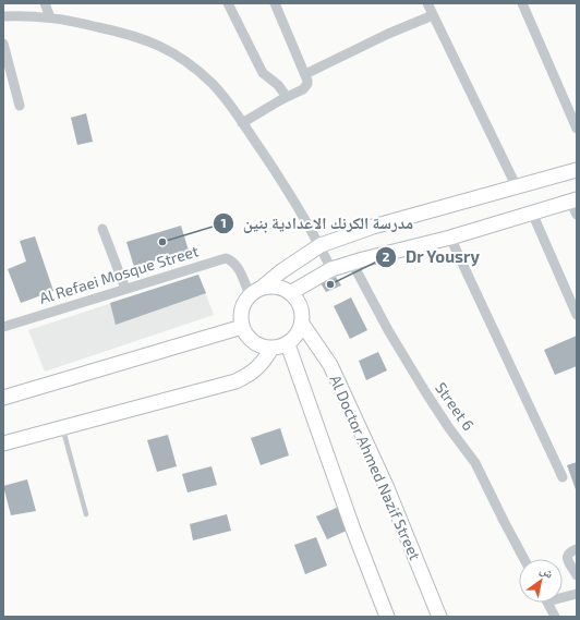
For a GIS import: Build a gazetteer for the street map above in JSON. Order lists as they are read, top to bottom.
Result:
{
  "streets": {
    "street": ["Al Refaei Mosque Street", "Street 6", "Al Doctor Ahmed Nazif Street"]
  },
  "crossings": [
    ["Al Refaei Mosque Street", "Al Doctor Ahmed Nazif Street"]
  ],
  "places": ["مدرسة الكرنك الاعدادية بنين", "Dr Yousry"],
  "north": "top right"
}
